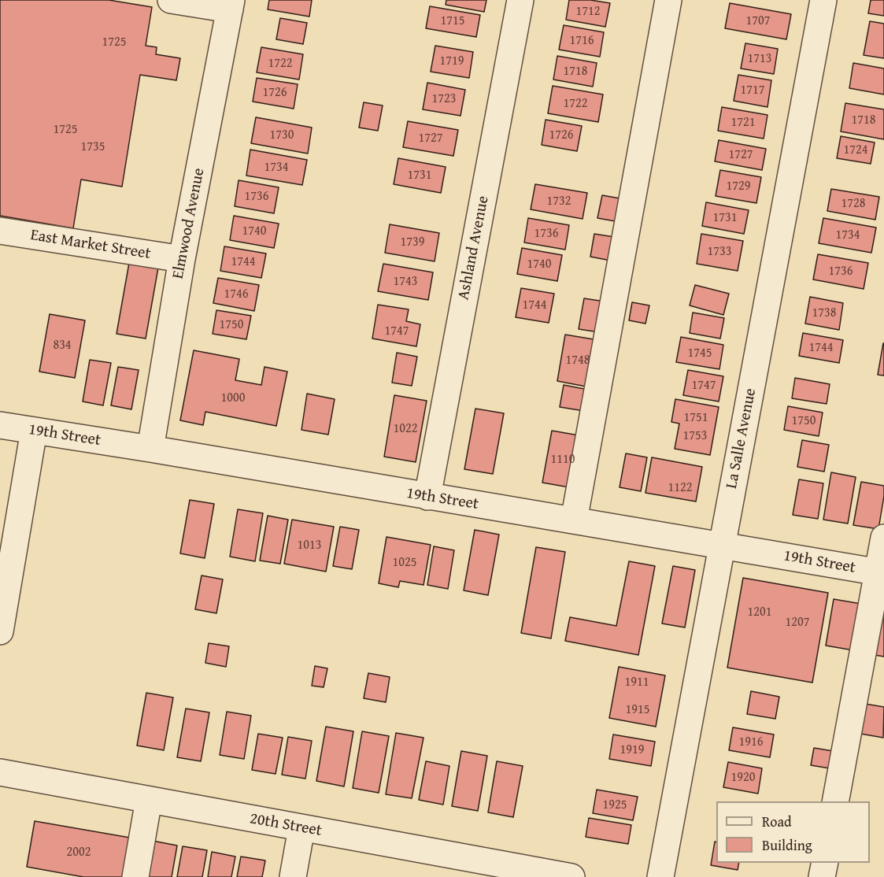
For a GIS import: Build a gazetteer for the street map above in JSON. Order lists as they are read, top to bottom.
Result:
{
  "streets": {
    "street": [
      "Elmwood Avenue",
      "East Market Street",
      "Ashland Avenue",
      "19th Street",
      "La Salle Avenue",
      "20th Street"
    ]
  },
  "crossings": [
    ["Elmwood Avenue", "East Market Street"],
    ["Elmwood Avenue", "19th Street"],
    ["Ashland Avenue", "19th Street"],
    ["19th Street", "La Salle Avenue"]
  ],
  "house_numbers": [
    "1712",
    "1715",
    "1707",
    "1716",
    "1725",
    "1713",
    "1719",
    "1722",
    "1718",
    "1717",
    "1726",
    "1723",
    "1722",
    "1718",
    "1721",
    "1725",
    "1730",
    "1726",
    "1727",
    "1735",
    "1724",
    "1727",
    "1734",
    "1731",
    "1729",
    "1736",
    "1732",
    "1728",
    "1731",
    "1740",
    "1736",
    "1734",
    "1739",
    "1733",
    "1744",
    "1740",
    "1736",
    "1743",
    "1746",
    "1744",
    "1738",
    "1750",
    "1747",
    "834",
    "1744",
    "1745",
    "1748",
    "1747",
    "1000",
    "1751",
    "1750",
    "1022",
    "1753",
    "1110",
    "1122",
    "1013",
    "1025",
    "1201",
    "1207",
    "1911",
    "1915",
    "1916",
    "1919",
    "1920",
    "1925",
    "2002"
  ],
  "legend": ["Road", "Building"]
}
